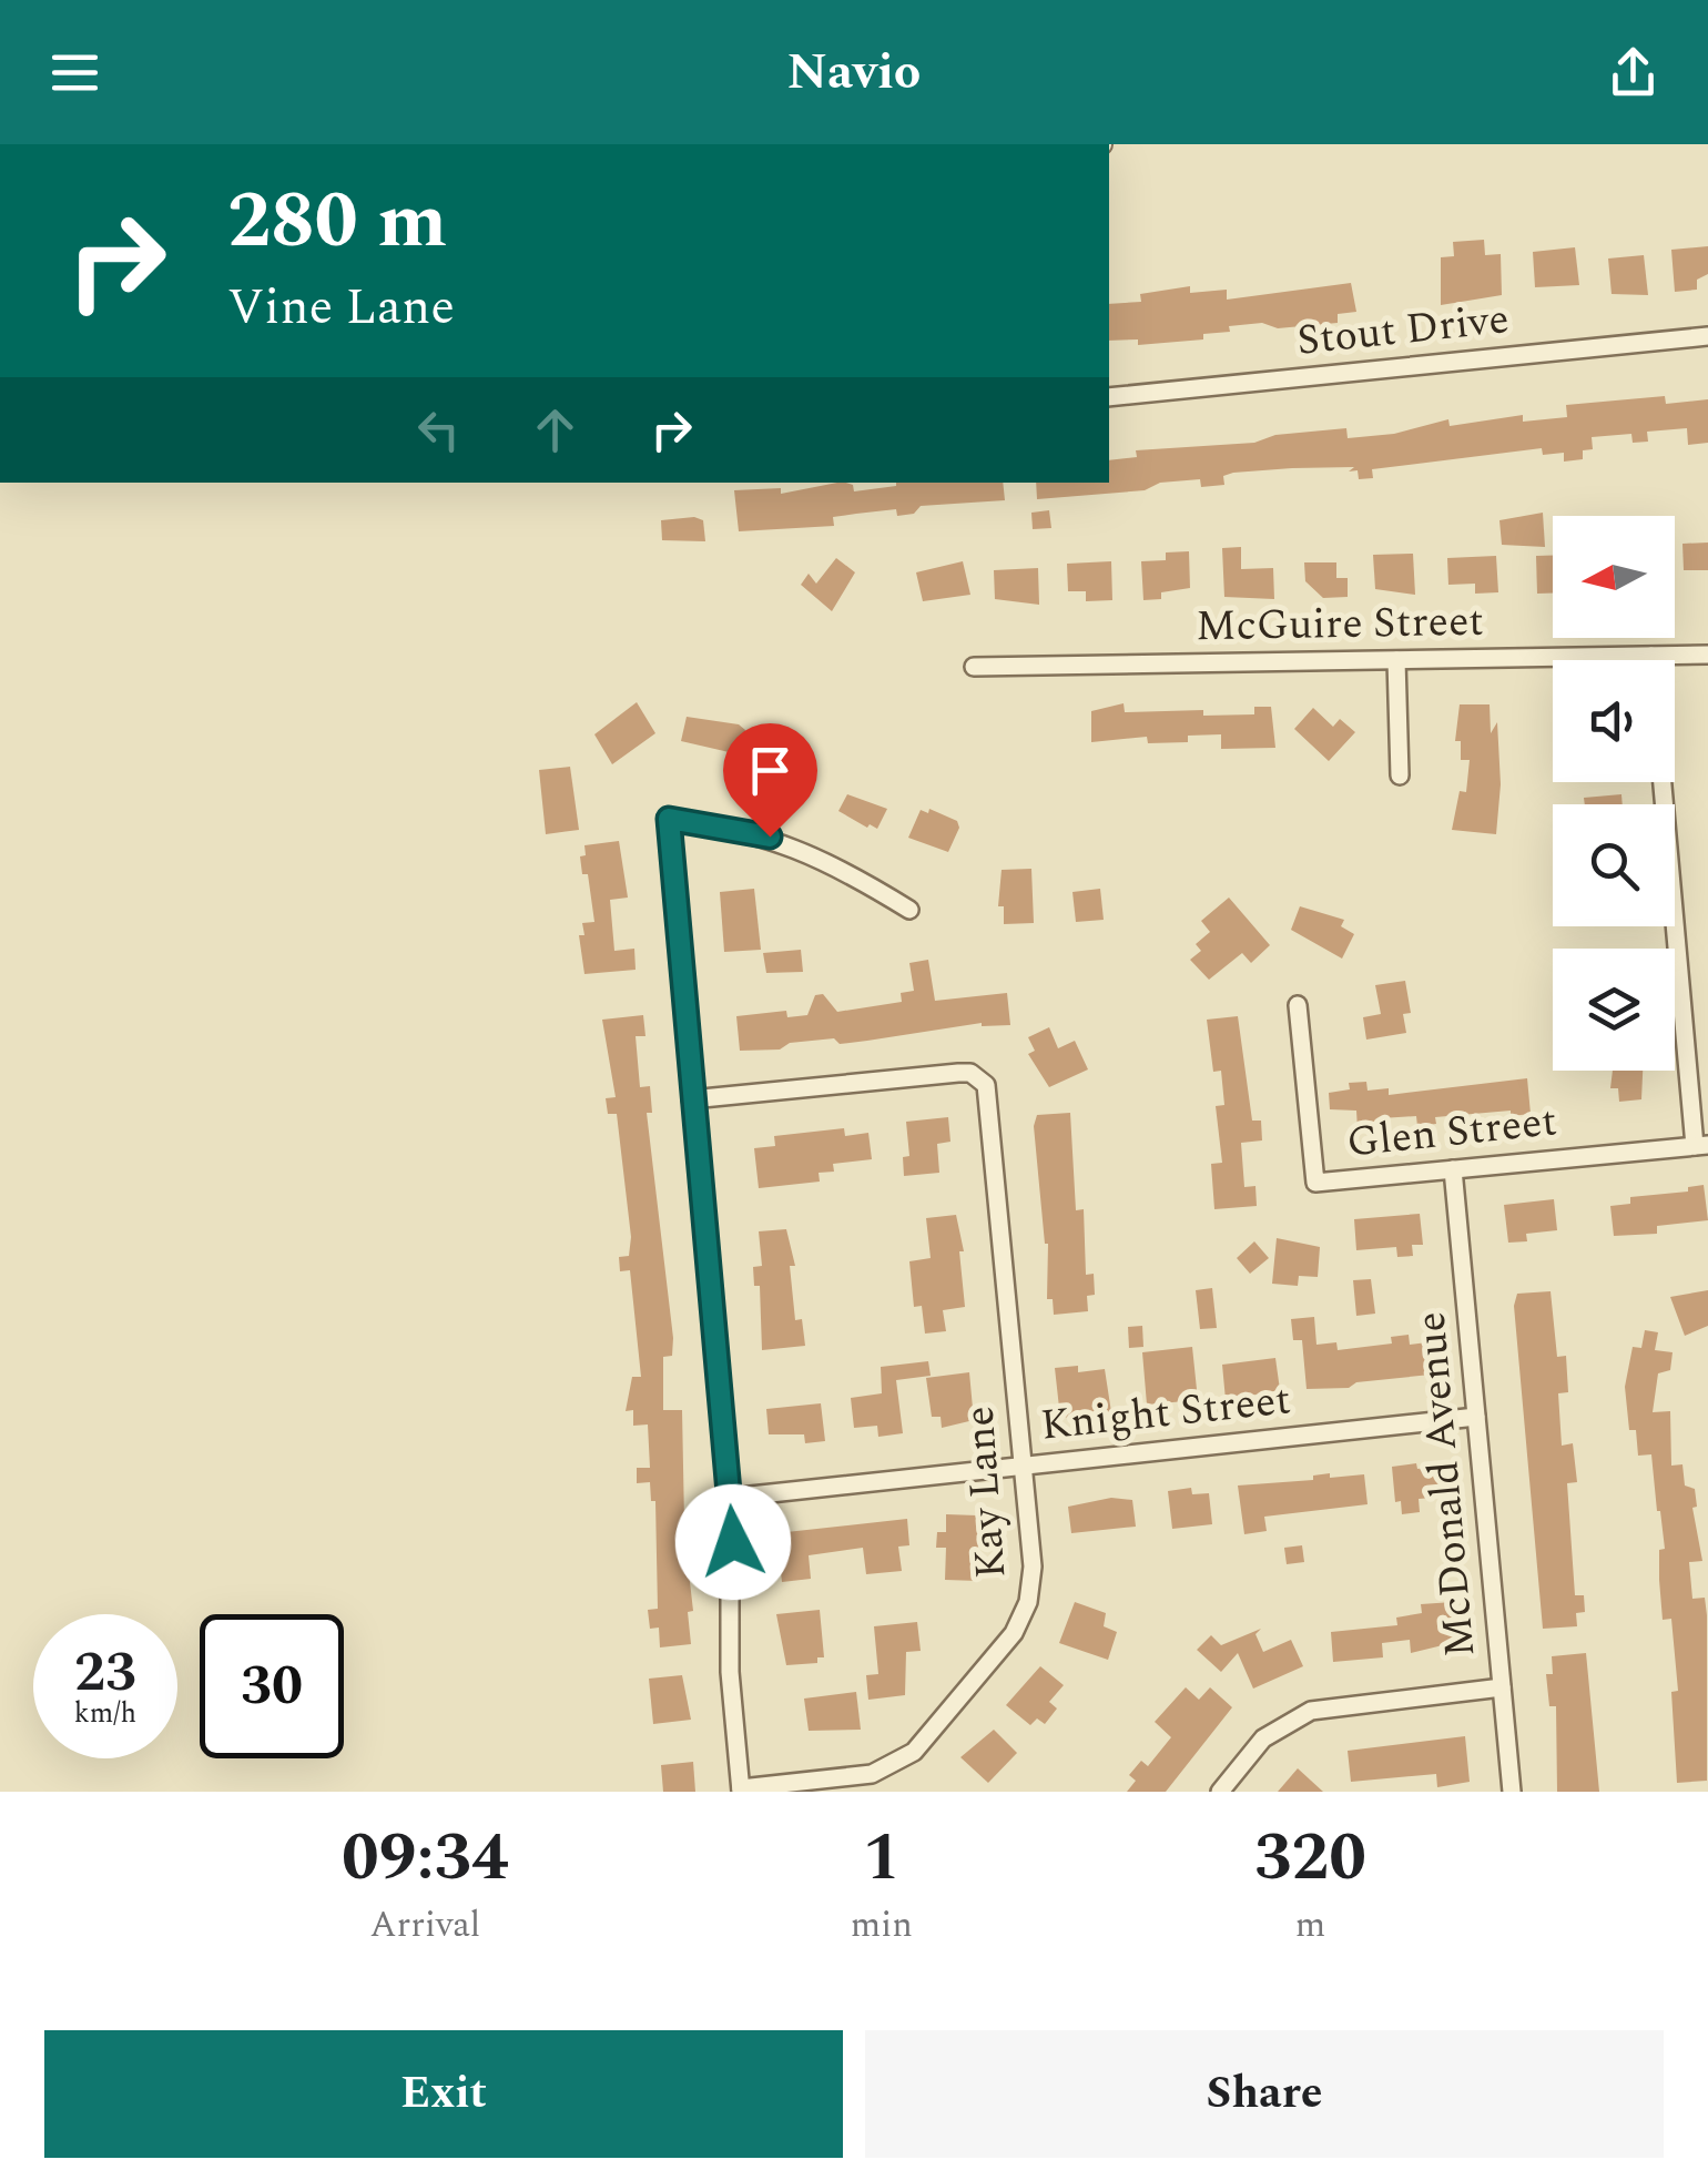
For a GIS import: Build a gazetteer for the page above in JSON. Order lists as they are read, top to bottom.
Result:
{
  "streets": {
    "street": [
      "Stout Drive",
      "McGuire Street",
      "Glen Street",
      "Knight Street",
      "McDonald Avenue",
      "Kay Lane"
    ]
  },
  "crossings": [
    ["Glen Street", "McDonald Avenue"],
    ["Knight Street", "McDonald Avenue"],
    ["Knight Street", "Kay Lane"]
  ],
  "north": "left",
  "page": {
    "header": "Navio",
    "turn": ["280 m", "Vine Lane"],
    "speed": "23 km/h",
    "limit": "30",
    "eta": [
      "09:34",
      "Arrival",
      "1",
      "min",
      "320",
      "m"
    ],
    "buttons": ["Exit", "Share"]
  }
}
